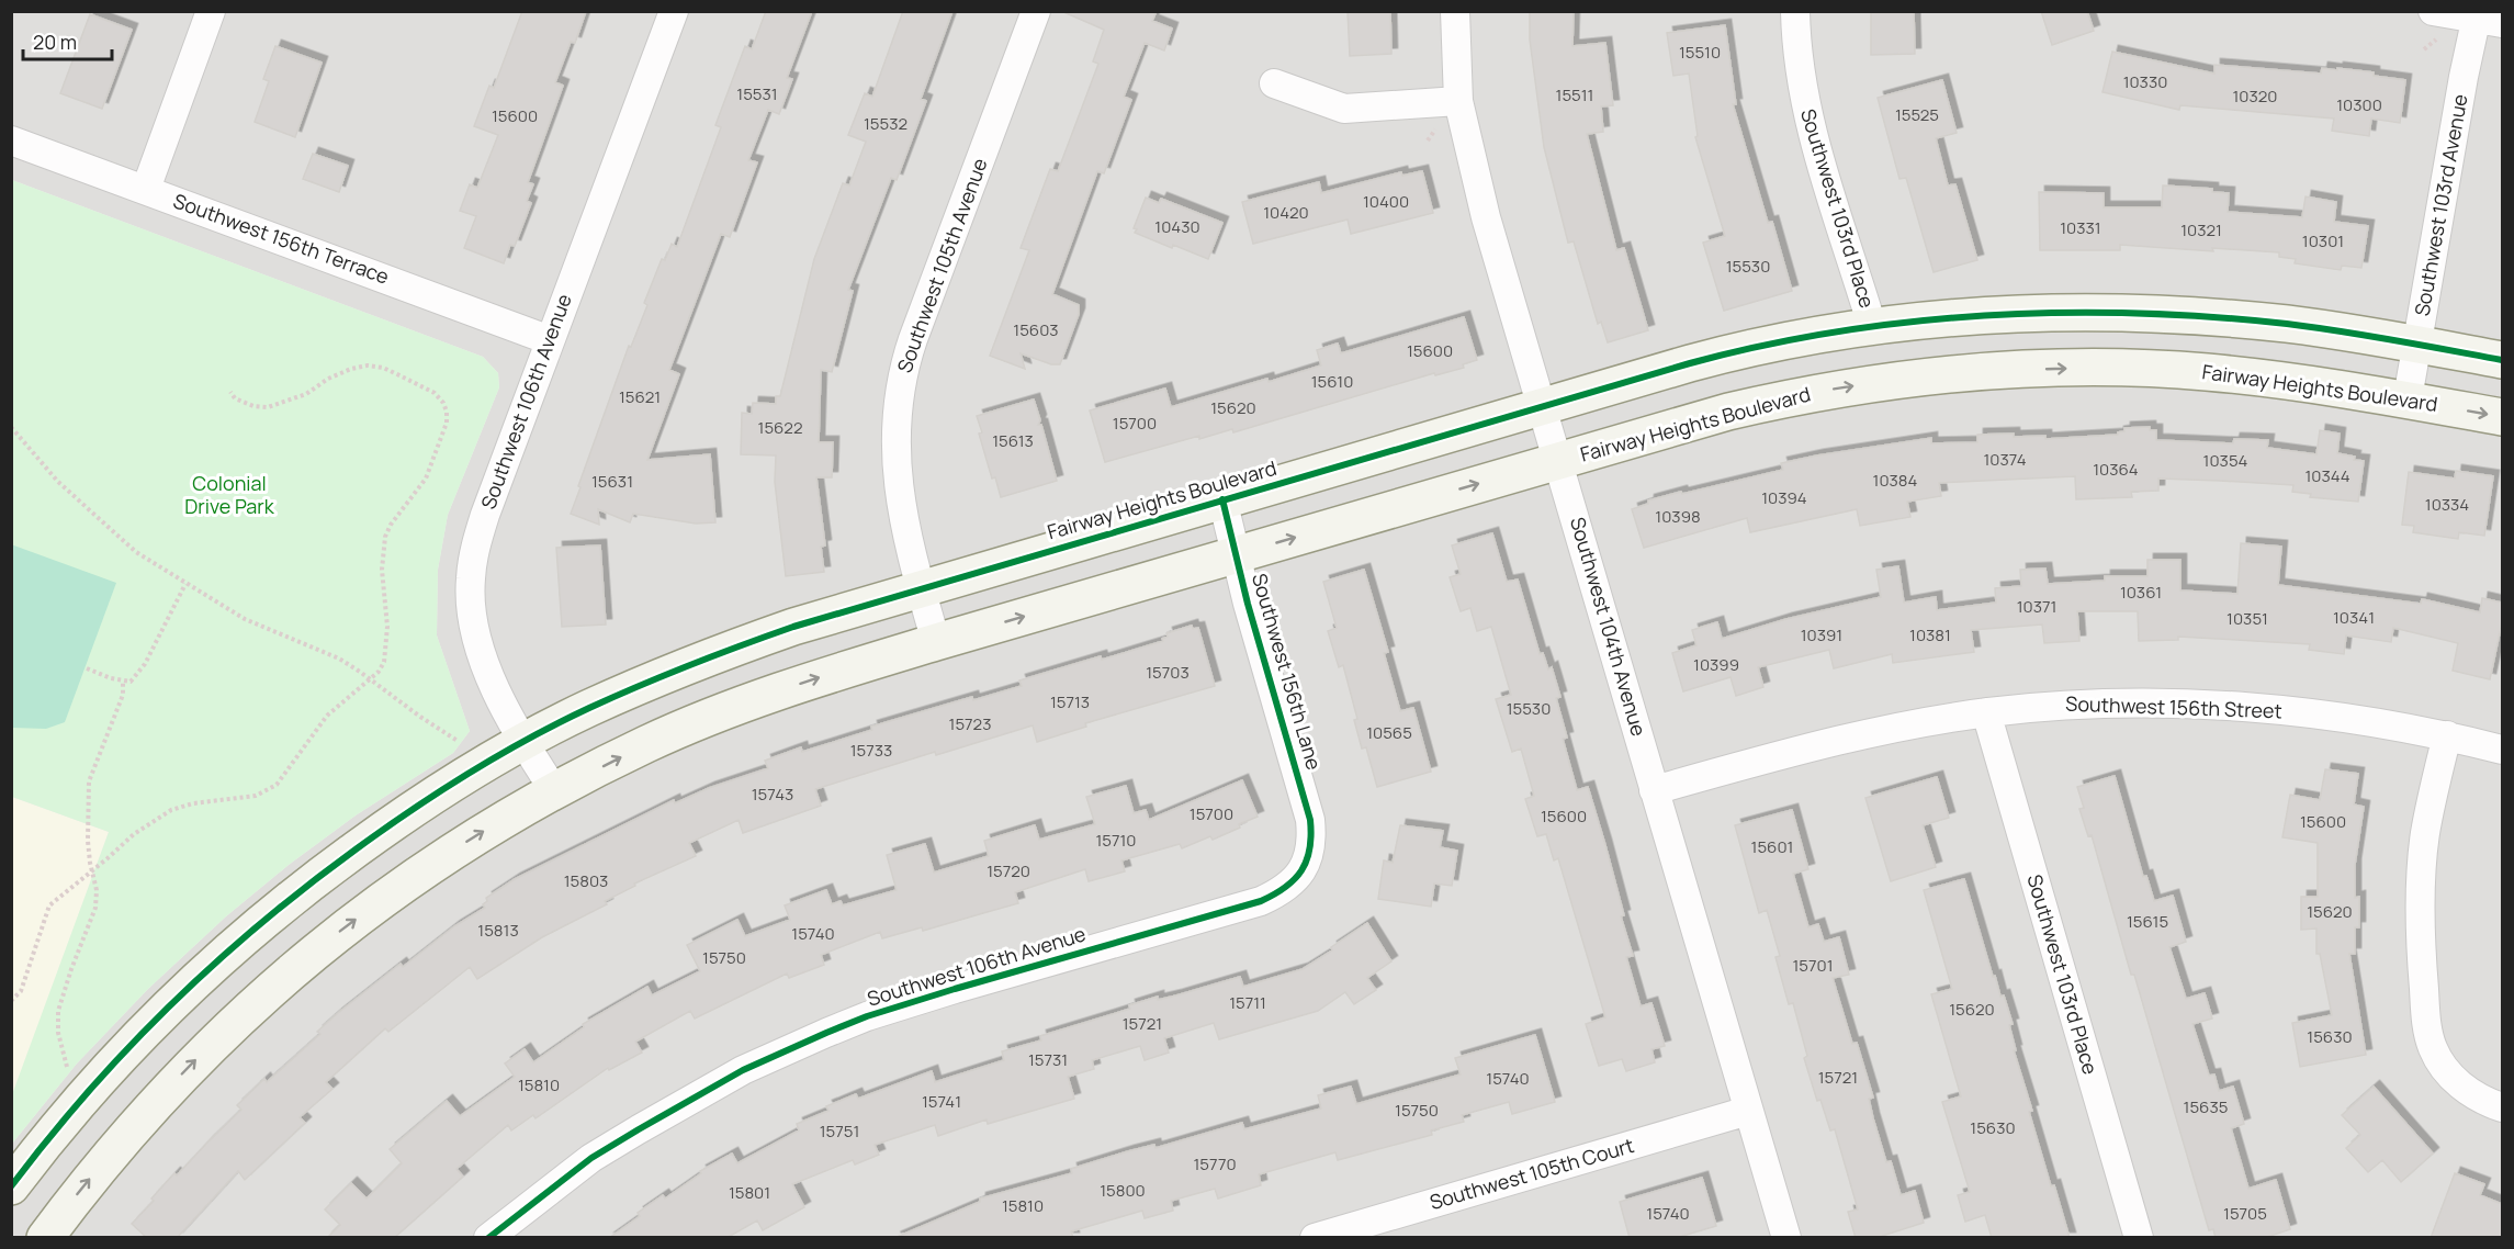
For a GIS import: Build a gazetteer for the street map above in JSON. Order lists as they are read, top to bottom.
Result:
{
  "streets": {
    "street": [
      "Southwest 103rd Avenue",
      "Southwest 103rd Place",
      "Southwest 156th Terrace",
      "Southwest 105th Avenue",
      "Fairway Heights Boulevard",
      "Southwest 106th Avenue",
      "Southwest 104th Avenue",
      "Southwest 156th Lane",
      "Southwest 156th Street",
      "Southwest 105th Court"
    ]
  },
  "crossings": [
    ["Southwest 103rd Avenue", "Fairway Heights Boulevard"],
    ["Southwest 103rd Place", "Fairway Heights Boulevard"],
    ["Southwest 103rd Place", "Southwest 156th Street"],
    ["Southwest 156th Terrace", "Southwest 106th Avenue"],
    ["Southwest 105th Avenue", "Fairway Heights Boulevard"],
    ["Fairway Heights Boulevard", "Southwest 106th Avenue"],
    ["Fairway Heights Boulevard", "Southwest 104th Avenue"],
    ["Fairway Heights Boulevard", "Southwest 156th Lane"],
    ["Southwest 106th Avenue", "Southwest 156th Lane"],
    ["Southwest 104th Avenue", "Southwest 156th Street"],
    ["Southwest 104th Avenue", "Southwest 105th Court"]
  ],
  "parks": ["Colonial Drive Park"],
  "house_numbers": [
    "15510",
    "10330",
    "15531",
    "15511",
    "10320",
    "10300",
    "15525",
    "15600",
    "15532",
    "10400",
    "10420",
    "10430",
    "10331",
    "10321",
    "10301",
    "15530",
    "15603",
    "15600",
    "15610",
    "15621",
    "15620",
    "15700",
    "15622",
    "15613",
    "10374",
    "10354",
    "10364",
    "10344",
    "10384",
    "15631",
    "10394",
    "10334",
    "10398",
    "10361",
    "10371",
    "10341",
    "10351",
    "10391",
    "10381",
    "10399",
    "15703",
    "15713",
    "15530",
    "15723",
    "10565",
    "15733",
    "15743",
    "15700",
    "15600",
    "15600",
    "15710",
    "15601",
    "15720",
    "15803",
    "15620",
    "15615",
    "15813",
    "15740",
    "15750",
    "15701",
    "15711",
    "15620",
    "15721",
    "15630",
    "15731",
    "15721",
    "15740",
    "15810",
    "15741",
    "15635",
    "15750",
    "15630",
    "15751",
    "15770",
    "15800",
    "15801",
    "15810",
    "15740",
    "15705"
  ],
  "scale_bar": "20 m"
}
